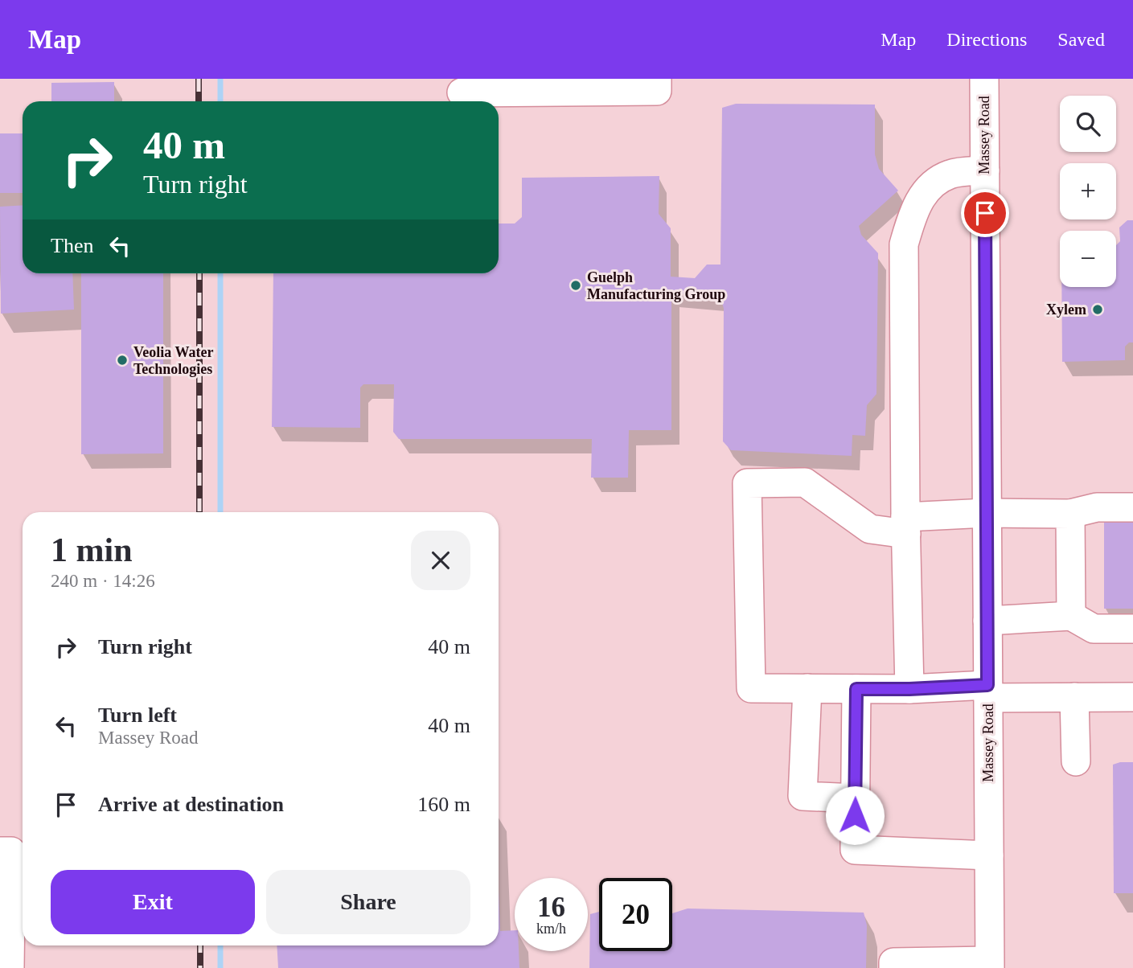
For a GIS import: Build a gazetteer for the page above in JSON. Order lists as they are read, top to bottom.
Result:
{
  "streets": {
    "street": ["Massey Road"]
  },
  "places": ["Guelph Manufacturing Group", "Xylem", "Veolia Water Technologies"],
  "page": {
    "header": "Map",
    "nav": ["Map", "Directions", "Saved"],
    "map_buttons": ["+", "−"],
    "turn": ["40 m", "Turn right"],
    "then": "Then",
    "heading": ["1 min", "240 m · 14:26"],
    "list": [
      {
        "name": "Turn right",
        "value": "40 m"
      },
      {
        "name": "Turn left",
        "note": "Massey Road",
        "value": "40 m"
      },
      {
        "name": "Arrive at destination",
        "value": "160 m"
      }
    ],
    "buttons": ["Exit", "Share"],
    "speed": "16 km/h",
    "limit": "20"
  }
}
